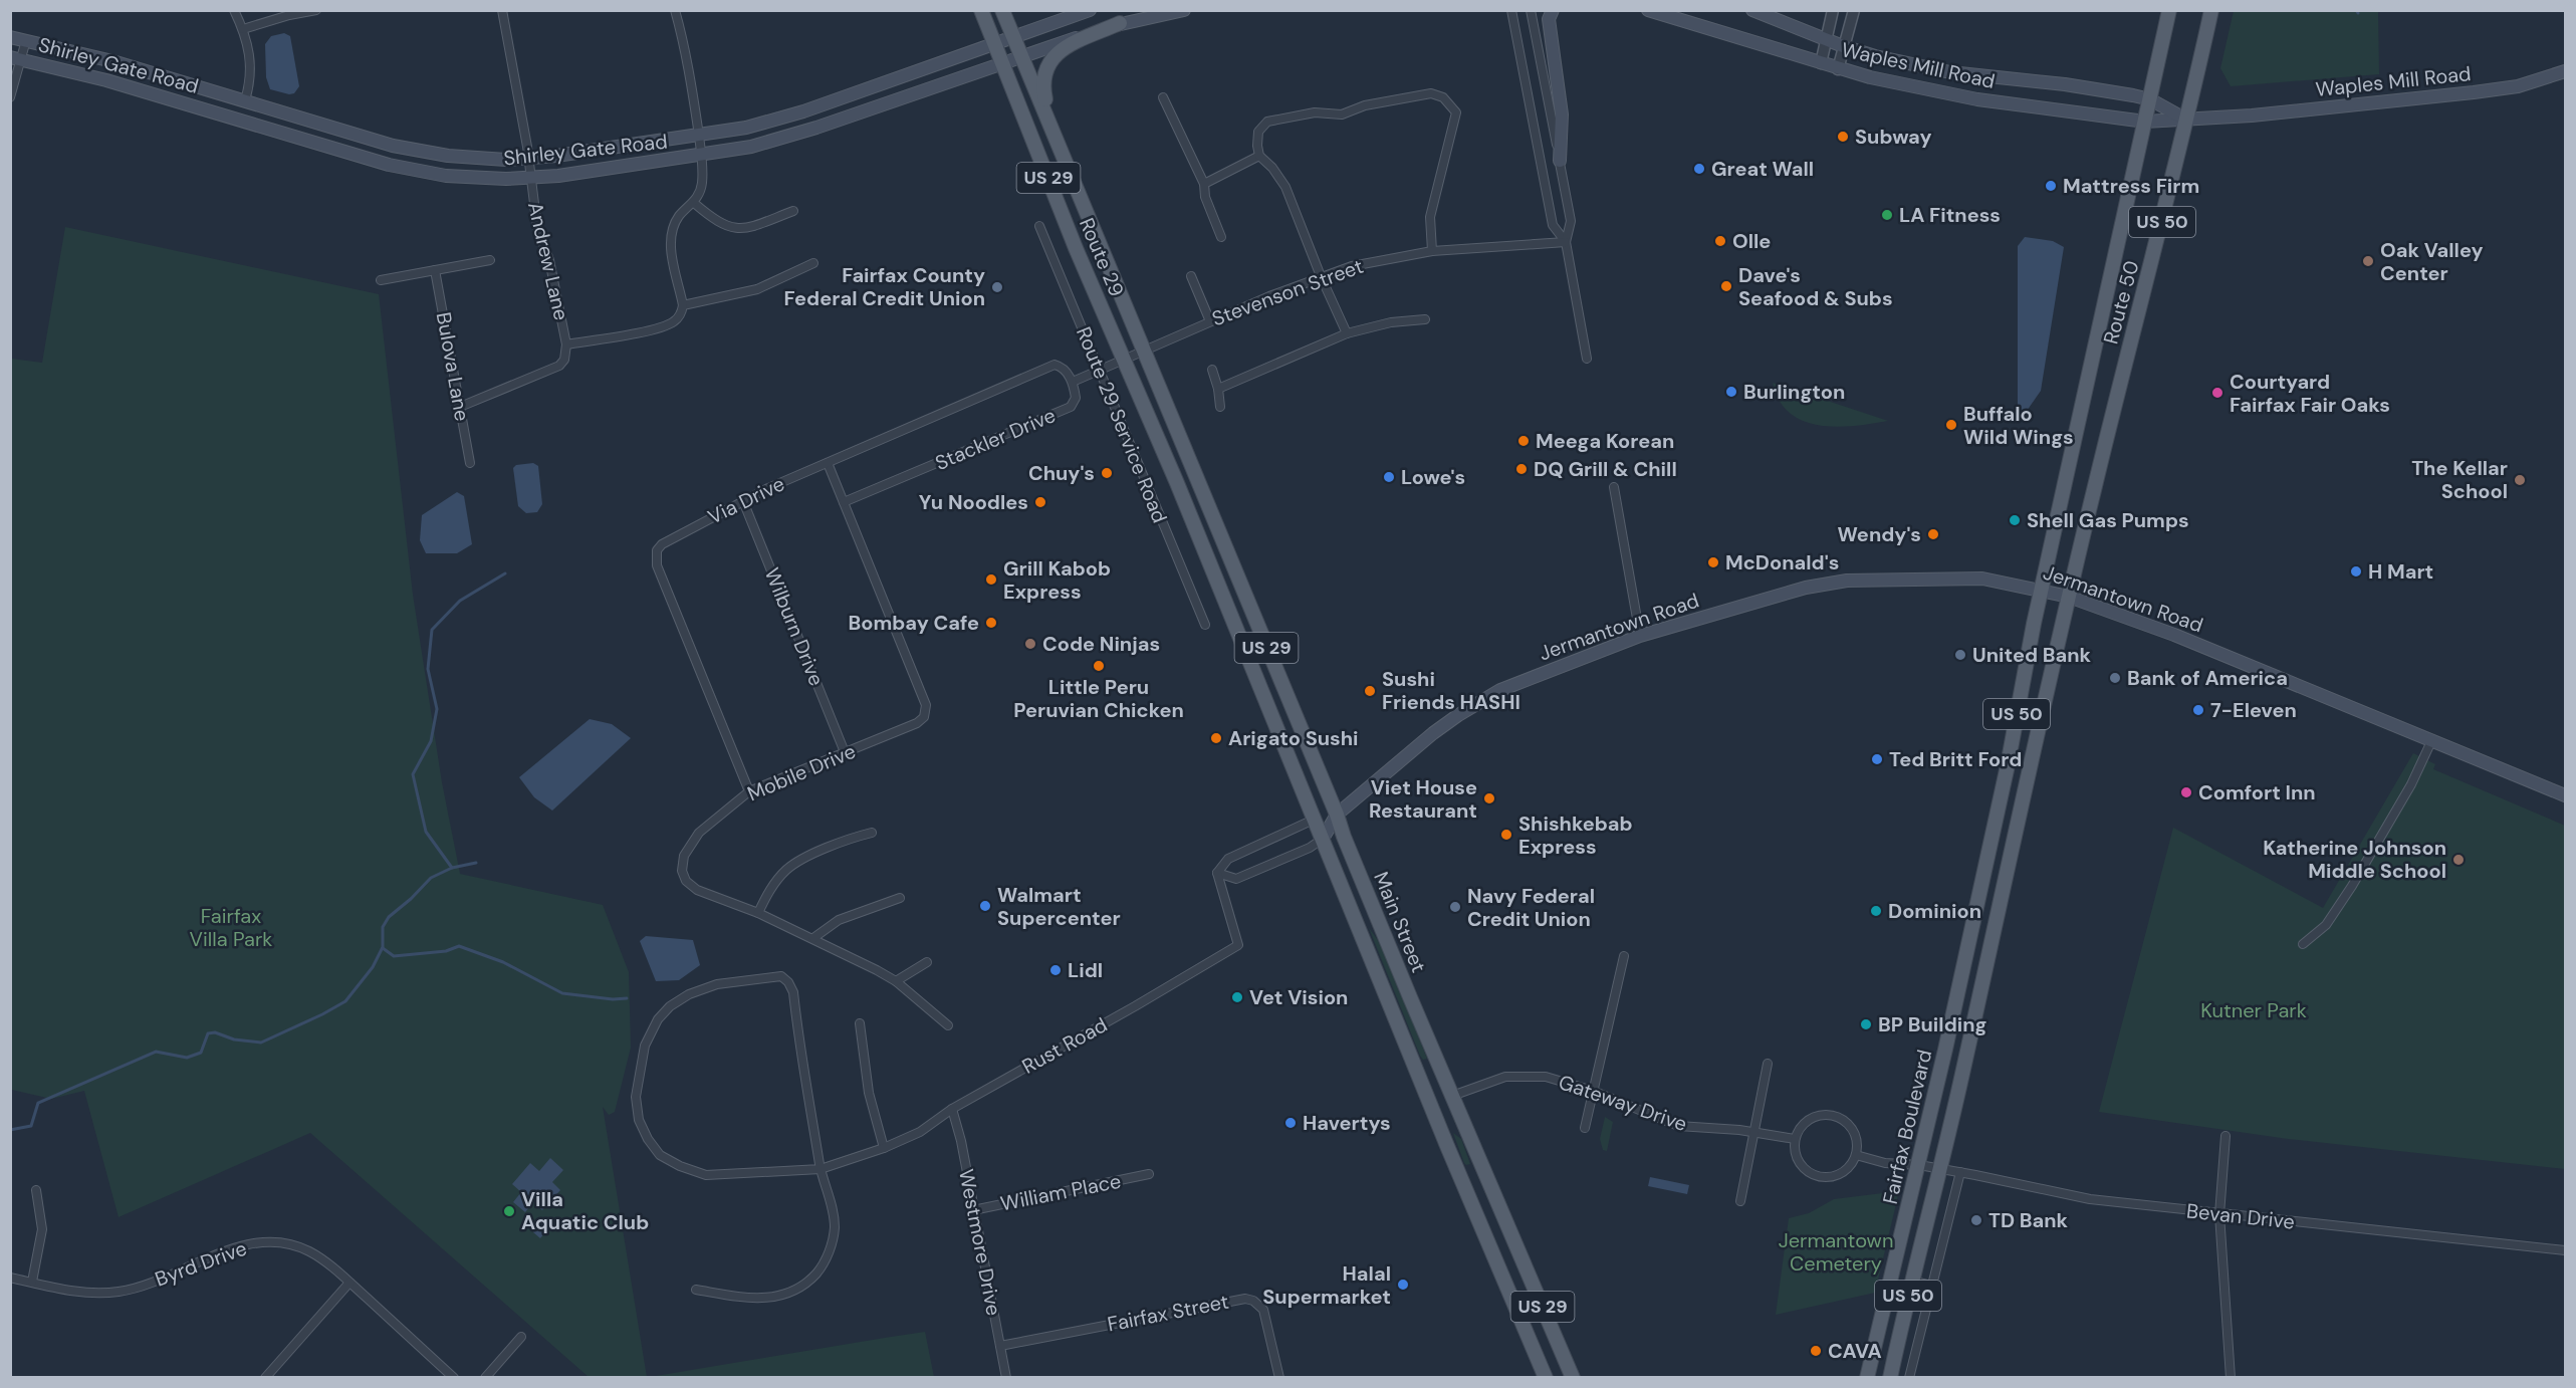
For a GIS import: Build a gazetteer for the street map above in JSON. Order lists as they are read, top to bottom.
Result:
{
  "streets": {
    "main road": [
      "Shirley Gate Road",
      "Waples Mill Road",
      "US 29",
      "US 50",
      "Route 29",
      "Route 50",
      "Jermantown Road",
      "Main Street",
      "Fairfax Boulevard"
    ],
    "street": [
      "Andrew Lane",
      "Stevenson Street",
      "Bulova Lane",
      "Route 29 Service Road",
      "Stackler Drive",
      "Via Drive",
      "Wilburn Drive",
      "Mobile Drive",
      "Rust Road",
      "Gateway Drive",
      "William Place",
      "Bevan Drive",
      "Westmore Drive",
      "Byrd Drive",
      "Fairfax Street"
    ]
  },
  "crossings": [
    ["Shirley Gate Road", "Route 29"],
    ["Shirley Gate Road", "Andrew Lane"],
    ["Waples Mill Road", "Route 50"],
    ["Route 29", "Stevenson Street"],
    ["Route 29", "Main Street"],
    ["Andrew Lane", "Bulova Lane"],
    ["Route 50", "Fairfax Boulevard"],
    ["Stackler Drive", "Via Drive"],
    ["Stackler Drive", "Mobile Drive"],
    ["Via Drive", "Wilburn Drive"],
    ["Via Drive", "Mobile Drive"],
    ["Jermantown Road", "Main Street"],
    ["Jermantown Road", "Fairfax Boulevard"],
    ["Wilburn Drive", "Mobile Drive"],
    ["Main Street", "Gateway Drive"],
    ["Rust Road", "Westmore Drive"],
    ["Fairfax Boulevard", "Bevan Drive"],
    ["William Place", "Westmore Drive"],
    ["Westmore Drive", "Fairfax Street"]
  ],
  "parks": ["Fairfax Villa Park", "Kutner Park", "Jermantown Cemetery"],
  "places": [
    "Subway",
    "Great Wall",
    "Mattress Firm",
    "LA Fitness",
    "Olle",
    "Oak Valley Center",
    "Dave's Seafood & Subs",
    "Fairfax County Federal Credit Union",
    "Burlington",
    "Courtyard Fairfax Fair Oaks",
    "Buffalo Wild Wings",
    "Meega Korean",
    "DQ Grill & Chill",
    "Chuy's",
    "Lowe's",
    "The Kellar School",
    "Yu Noodles",
    "Shell Gas Pumps",
    "Wendy's",
    "McDonald's",
    "H Mart",
    "Grill Kabob Express",
    "Bombay Cafe",
    "Code Ninjas",
    "United Bank",
    "Little Peru Peruvian Chicken",
    "Bank of America",
    "Sushi Friends HASHI",
    "7-Eleven",
    "Arigato Sushi",
    "Ted Britt Ford",
    "Comfort Inn",
    "Viet House Restaurant",
    "Shishkebab Express",
    "Katherine Johnson Middle School",
    "Walmart Supercenter",
    "Navy Federal Credit Union",
    "Dominion",
    "Lidl",
    "Vet Vision",
    "BP Building",
    "Havertys",
    "Villa Aquatic Club",
    "TD Bank",
    "Halal Supermarket",
    "CAVA"
  ]
}
